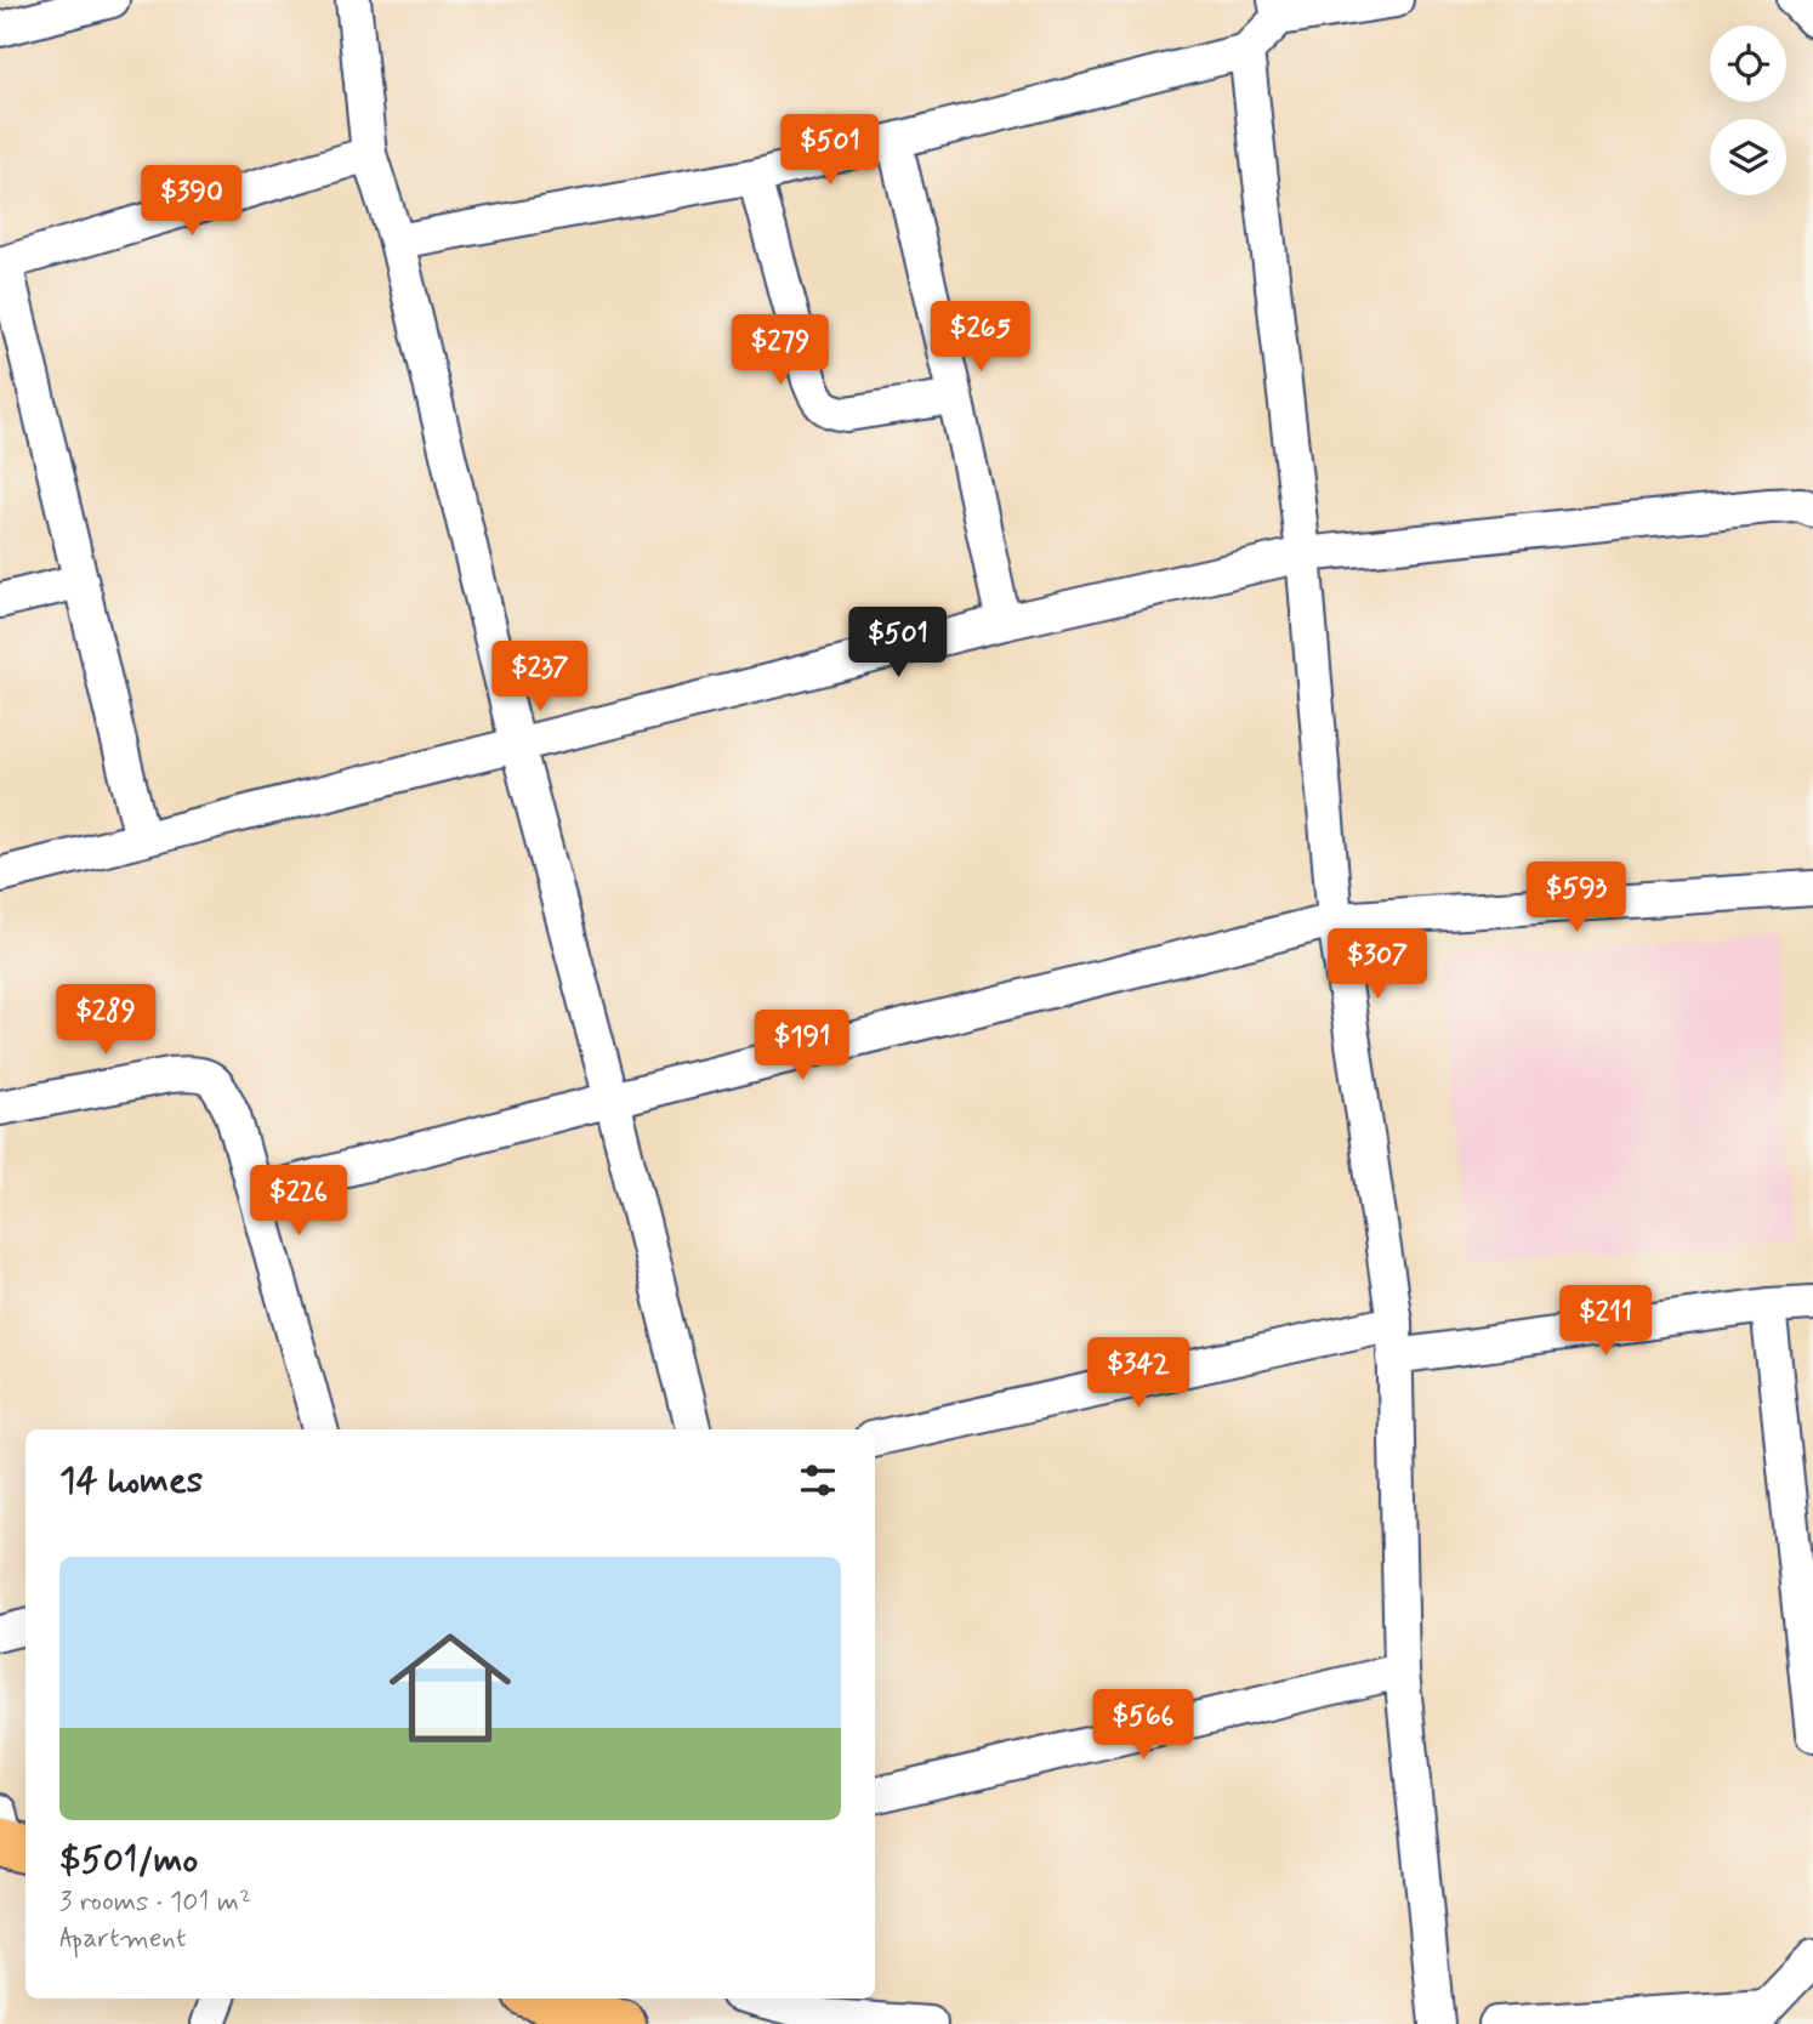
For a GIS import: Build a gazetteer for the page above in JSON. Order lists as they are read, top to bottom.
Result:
{
  "page": {
    "price": [
      "$501",
      "$390",
      "$265",
      "$279",
      "$501",
      "$237",
      "$593",
      "$307",
      "$289",
      "$191",
      "$226",
      "$211",
      "$342",
      "$566"
    ],
    "heading": "14 homes",
    "list": [
      {
        "name": "$501/mo",
        "note": "3 rooms · 101 m² · Apartment"
      }
    ]
  }
}
